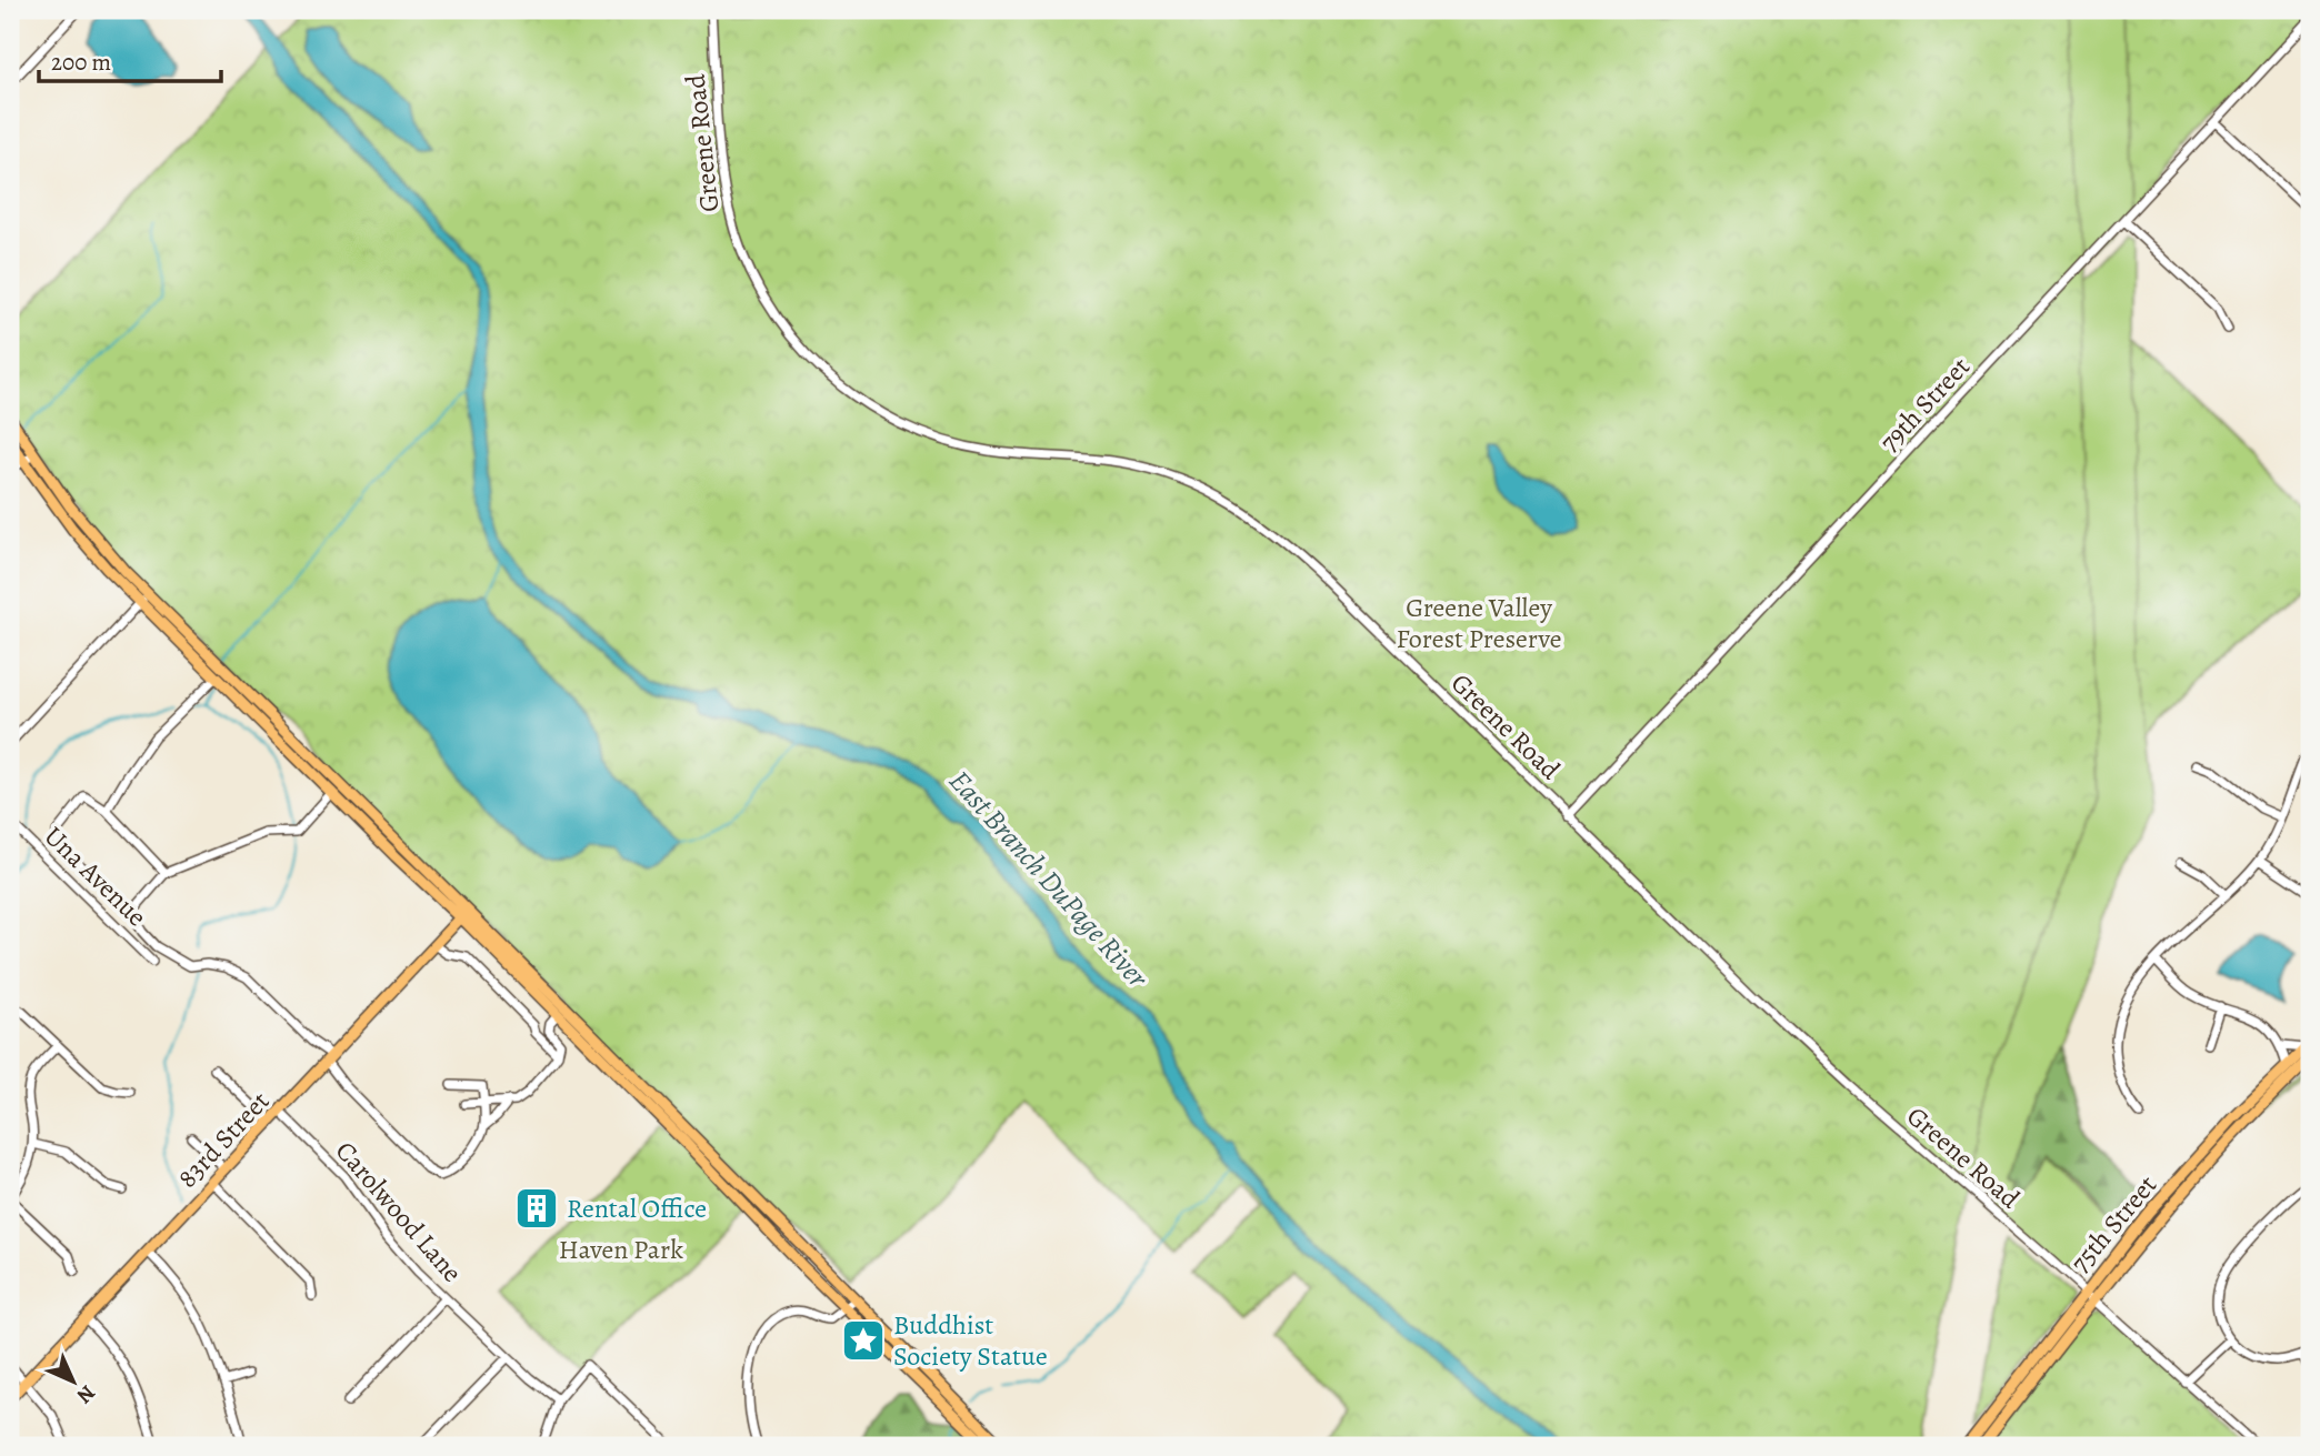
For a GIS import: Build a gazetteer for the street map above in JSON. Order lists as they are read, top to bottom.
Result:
{
  "streets": {
    "main road": ["83rd Street", "75th Street"],
    "street": [
      "Greene Road",
      "79th Street",
      "Una Avenue",
      "Carolwood Lane"
    ]
  },
  "crossings": [
    ["Greene Road", "79th Street"],
    ["Greene Road", "75th Street"],
    ["83rd Street", "Carolwood Lane"]
  ],
  "water": ["East Branch DuPage River"],
  "parks": ["Greene Valley Forest Preserve", "Haven Park"],
  "places": {
    "building": ["Rental Office"],
    "place": ["Buddhist Society Statue"]
  },
  "scale_bar": "200 m",
  "north": "bottom right"
}
